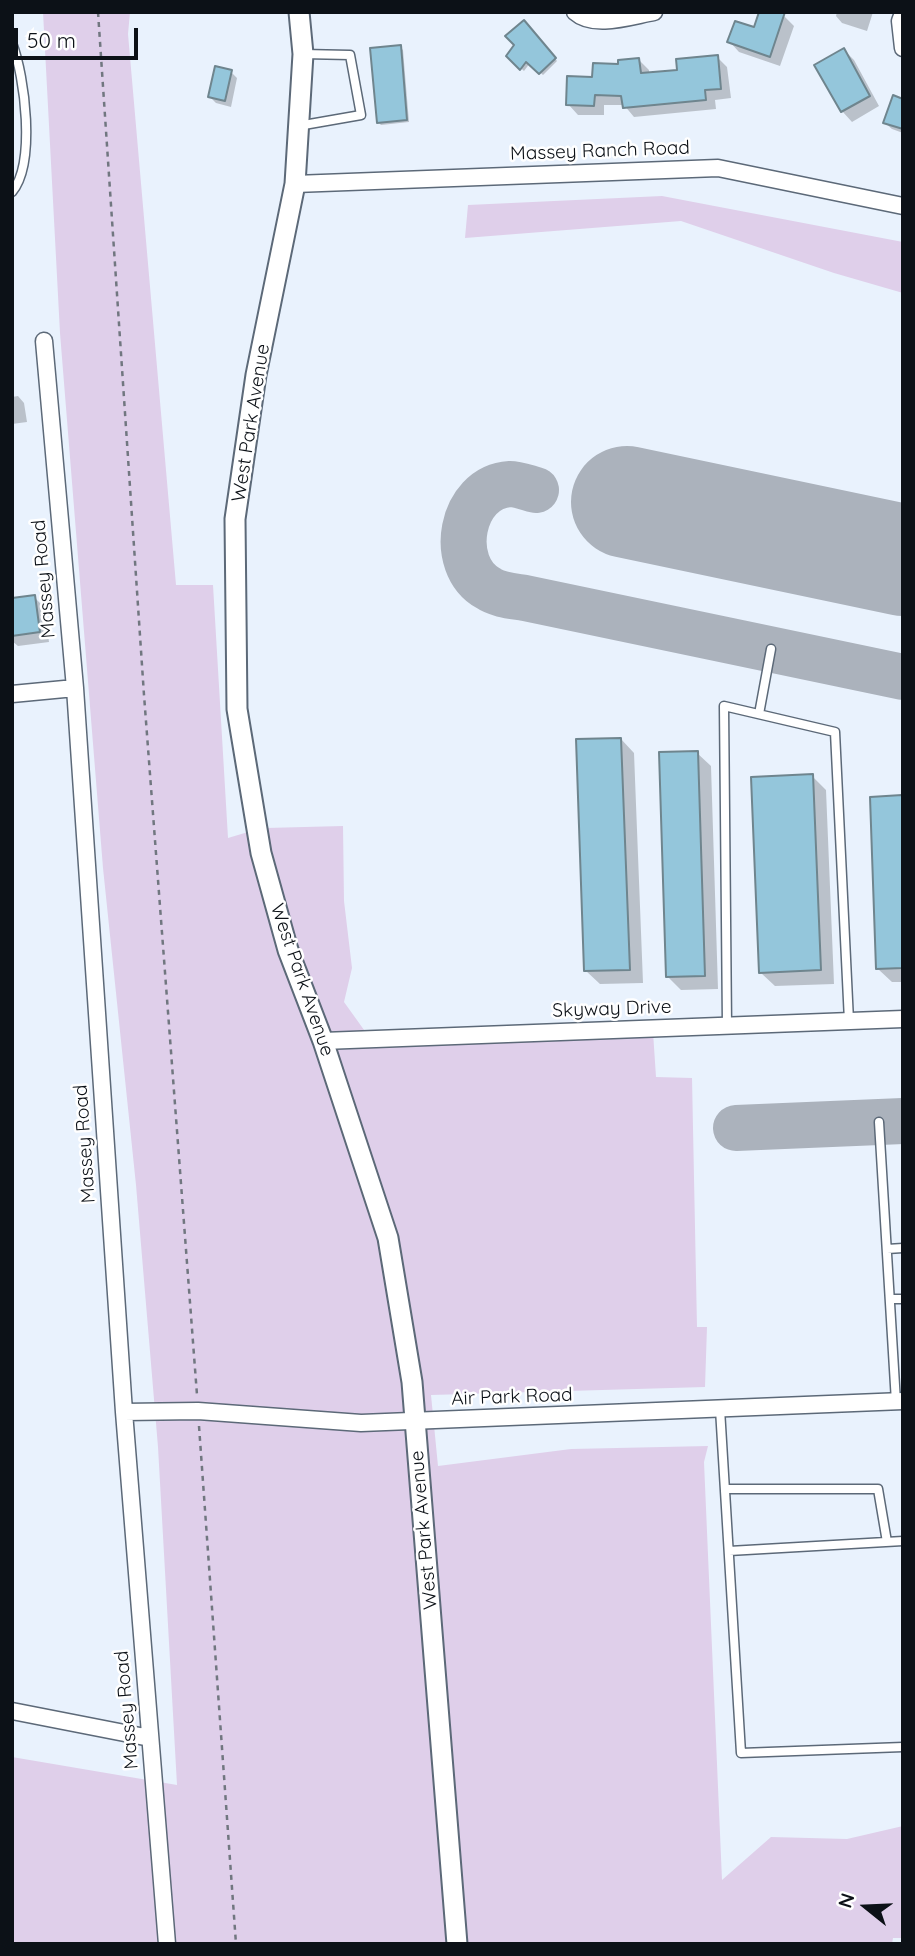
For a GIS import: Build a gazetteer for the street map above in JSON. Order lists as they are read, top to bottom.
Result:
{
  "streets": {
    "street": [
      "Massey Ranch Road",
      "West Park Avenue",
      "Massey Road",
      "Skyway Drive",
      "Air Park Road"
    ]
  },
  "crossings": [
    ["Massey Ranch Road", "West Park Avenue"],
    ["West Park Avenue", "Skyway Drive"],
    ["West Park Avenue", "Air Park Road"],
    ["Massey Road", "Air Park Road"]
  ],
  "scale_bar": "50 m",
  "north": "left"
}
